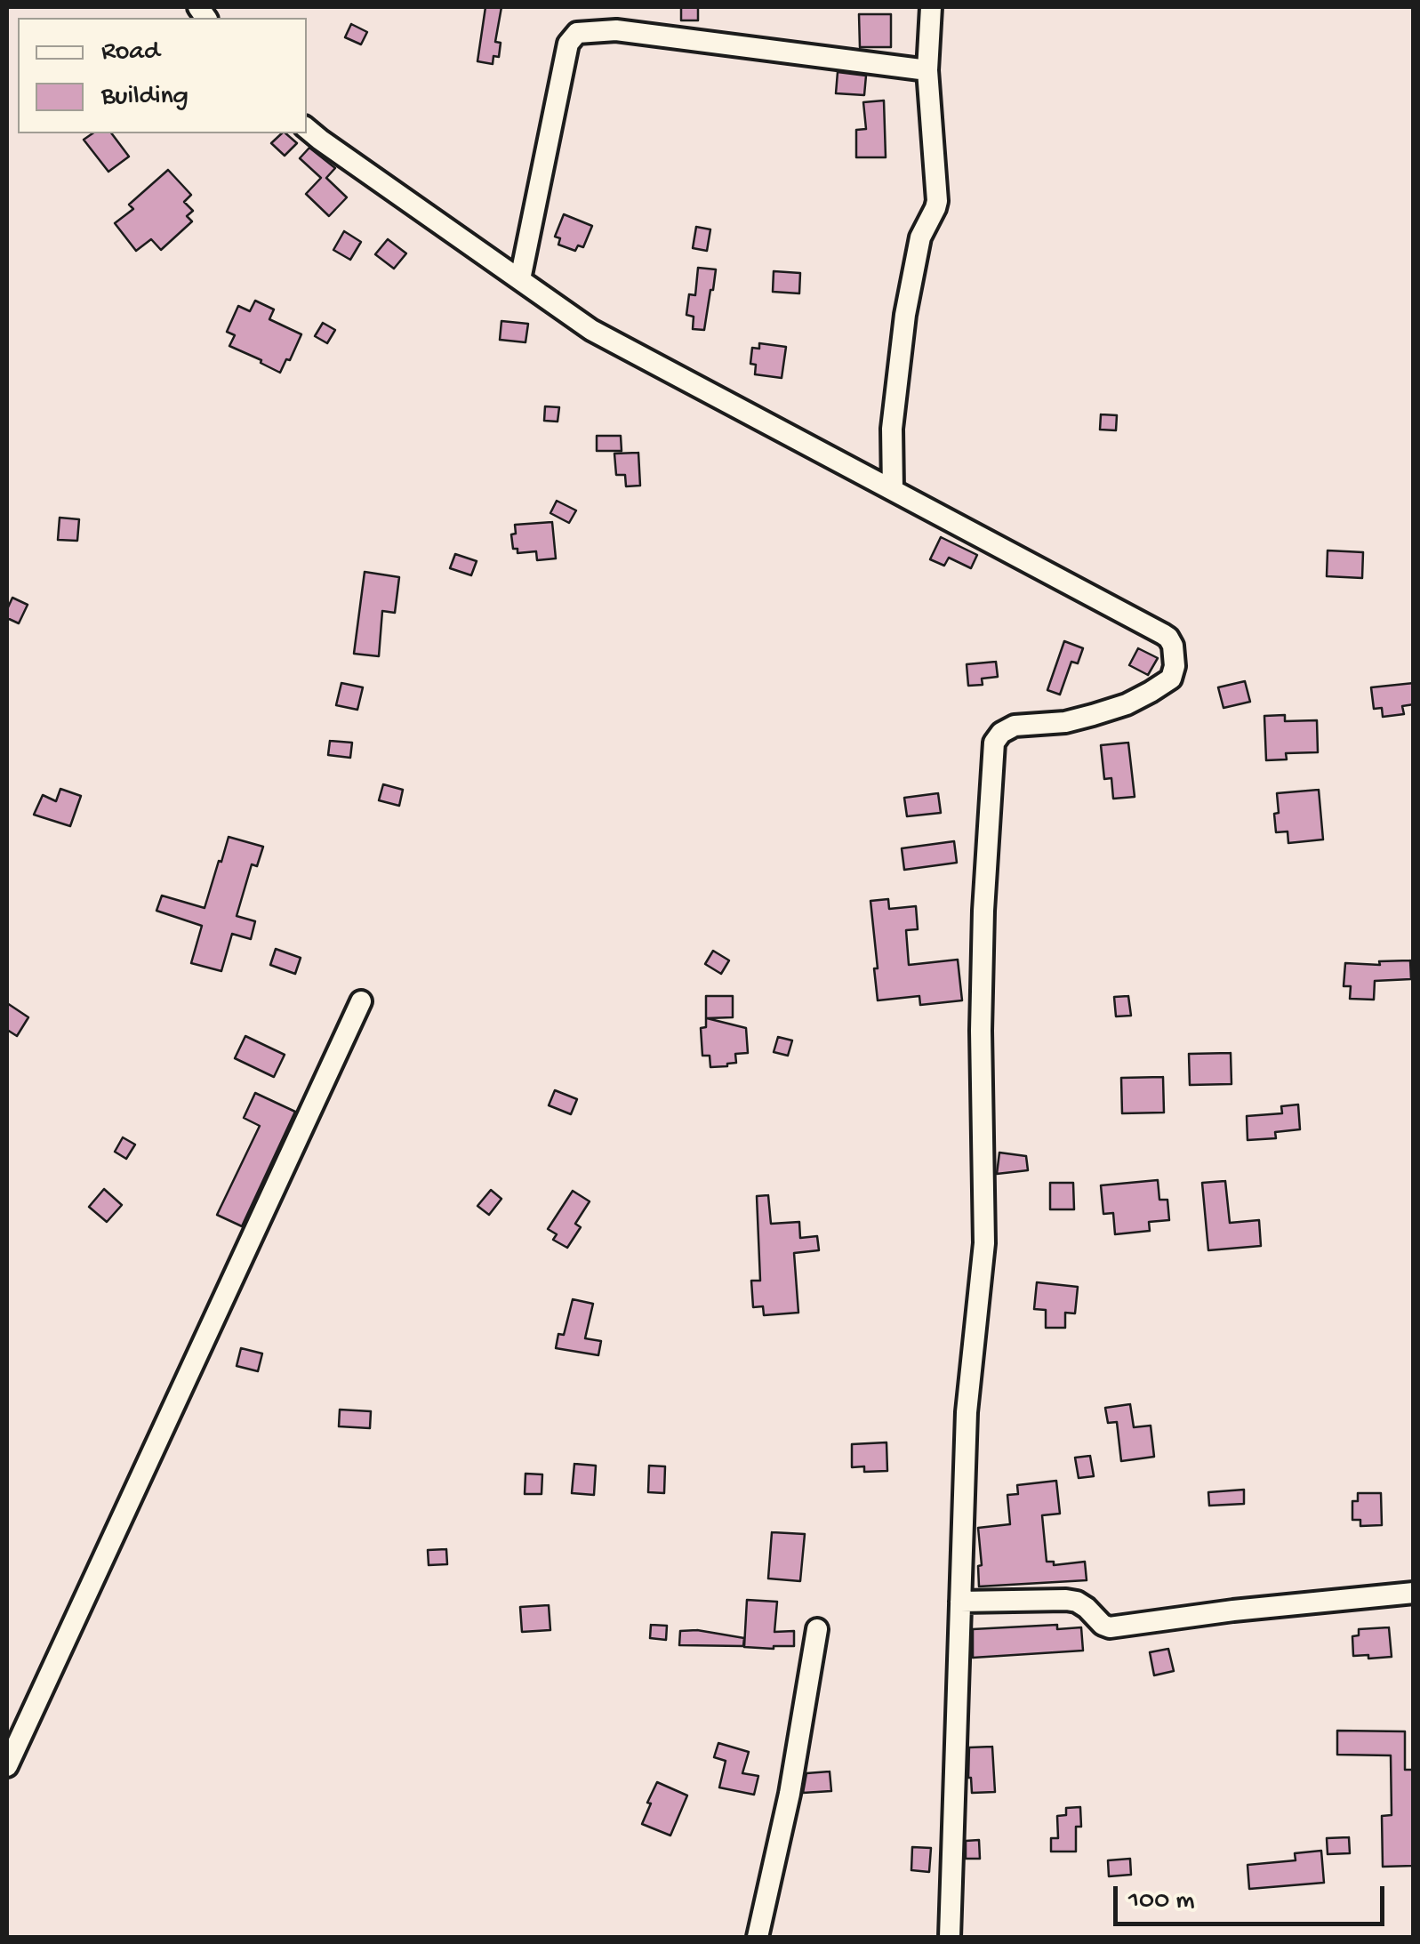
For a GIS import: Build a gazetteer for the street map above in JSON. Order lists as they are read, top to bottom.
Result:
{
  "legend": ["Road", "Building"],
  "scale_bar": "100 m"
}
